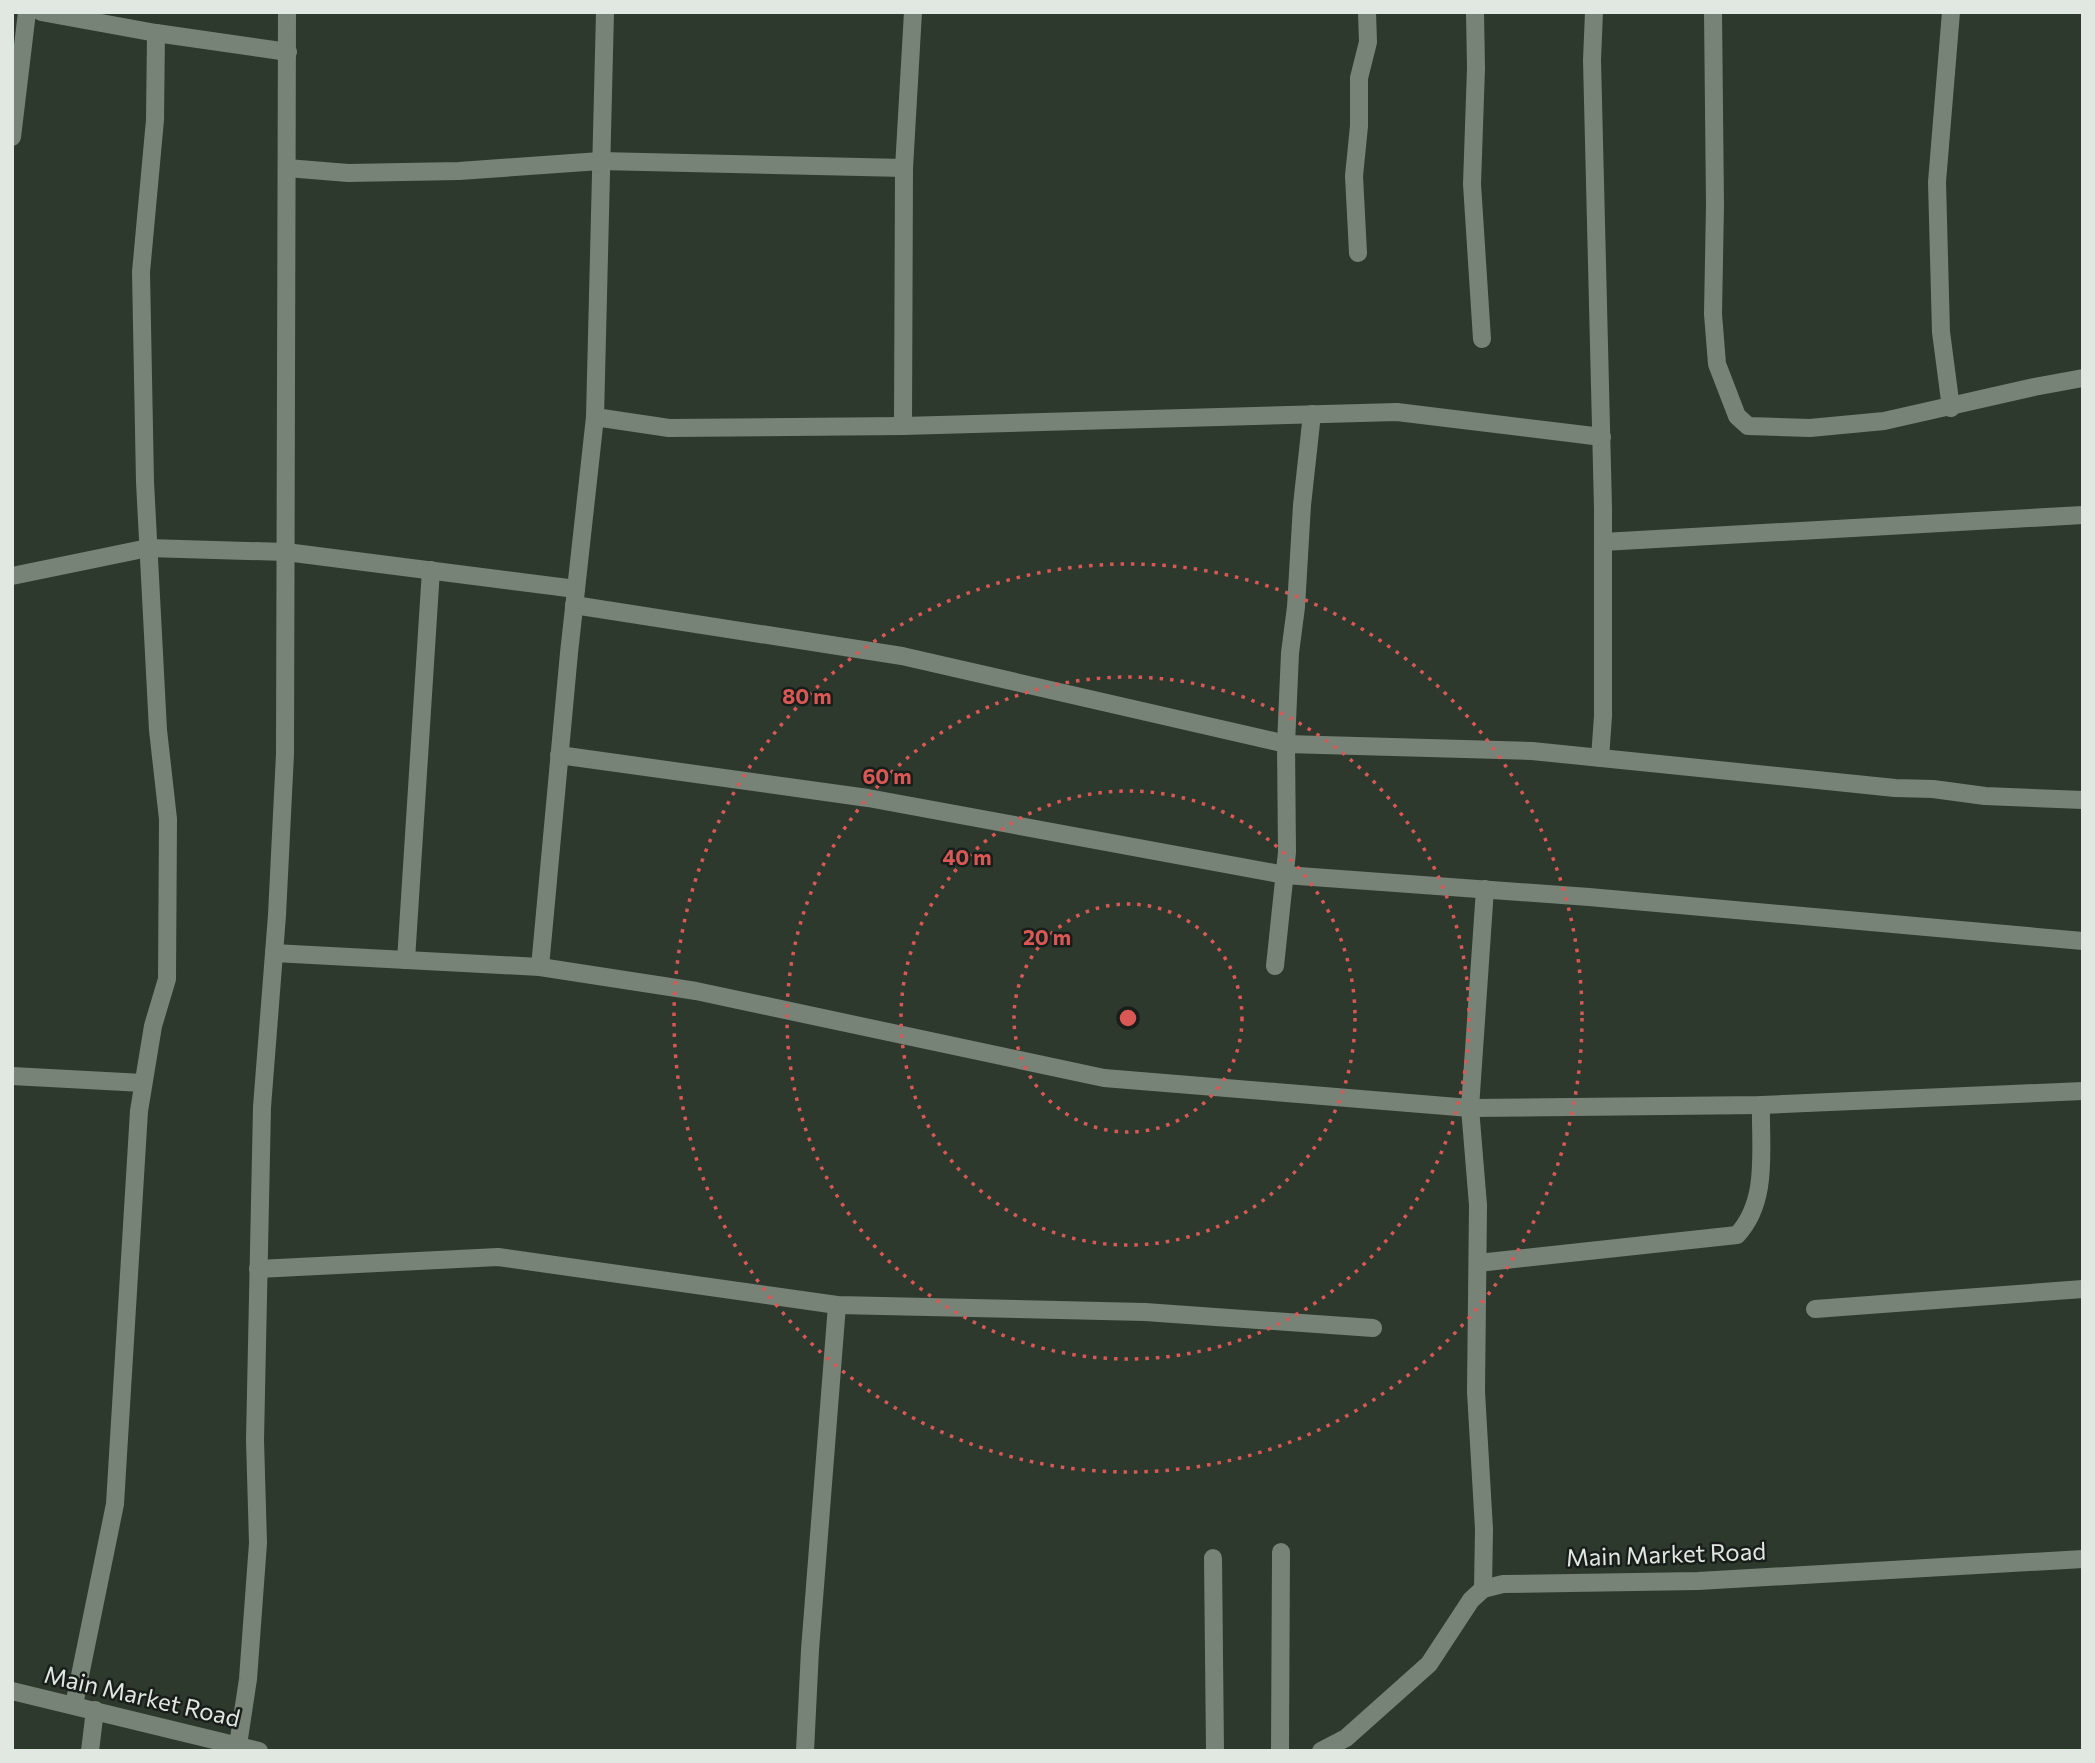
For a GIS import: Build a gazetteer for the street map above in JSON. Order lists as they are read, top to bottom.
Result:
{
  "streets": {
    "street": ["Main Market Road"]
  },
  "rings": [
    "80 m",
    "60 m",
    "40 m",
    "20 m"
  ]
}
